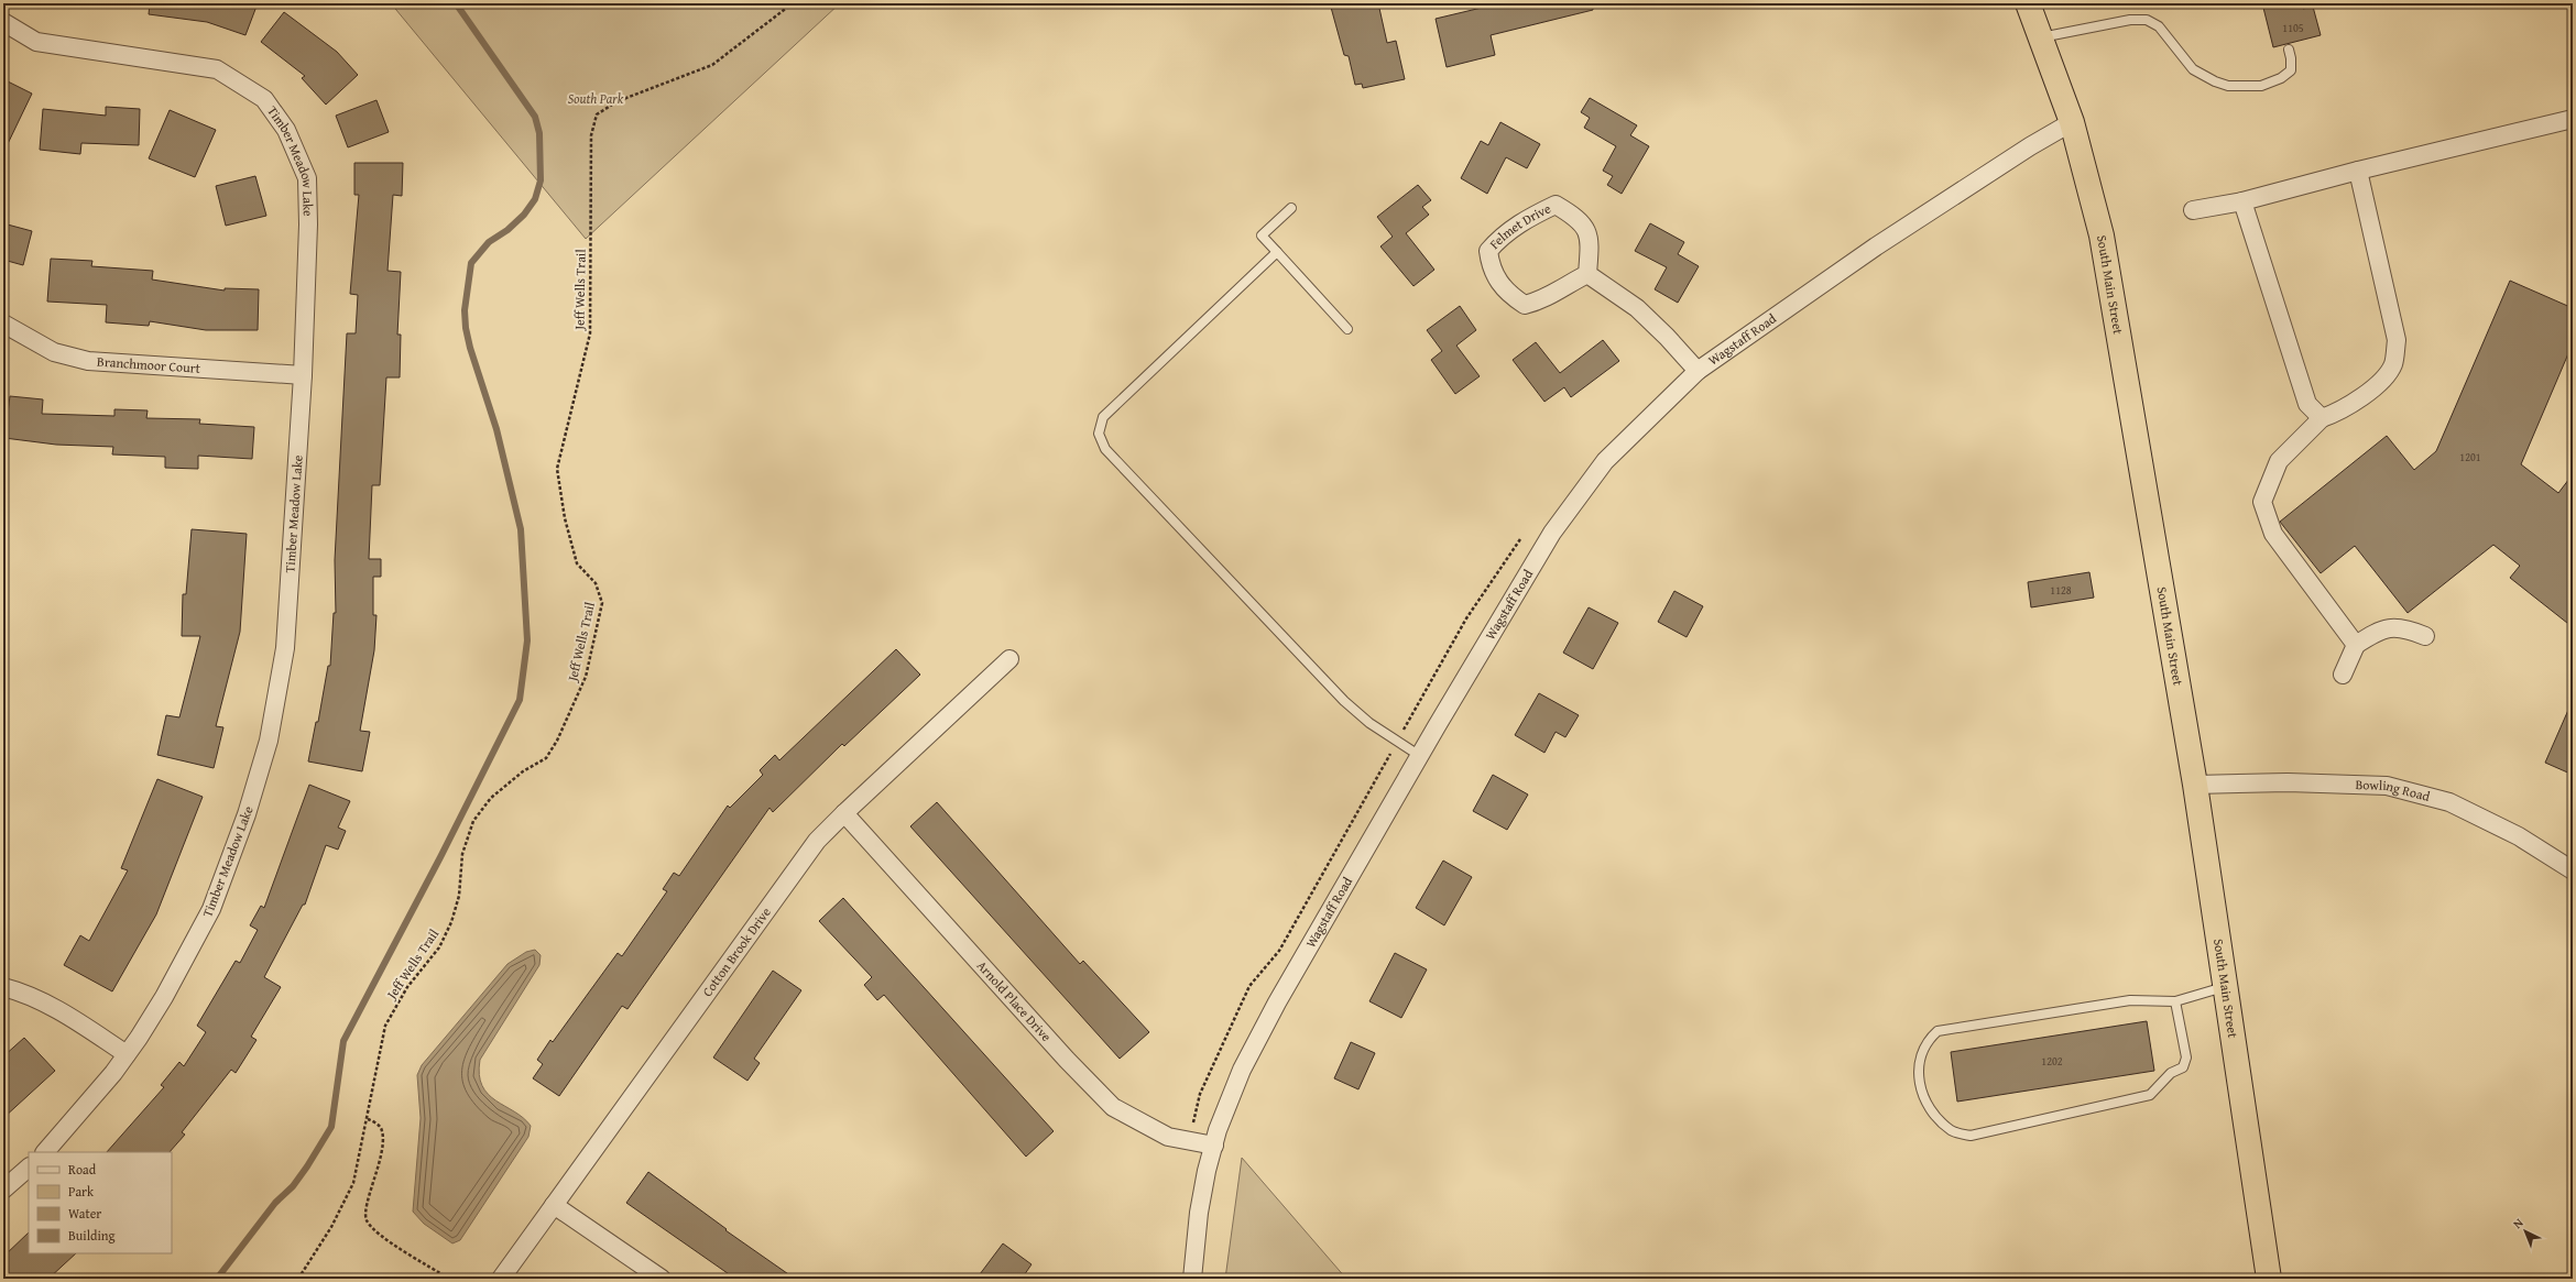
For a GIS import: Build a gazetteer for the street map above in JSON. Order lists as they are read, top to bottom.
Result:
{
  "streets": {
    "highway": ["South Main Street"],
    "street": [
      "Timber Meadow Lake",
      "Felmet Drive",
      "Wagstaff Road",
      "Branchmoor Court",
      "Bowling Road",
      "Cotton Brook Drive",
      "Arnold Place Drive"
    ],
    "path": ["Jeff Wells Trail"]
  },
  "crossings": [
    ["Timber Meadow Lake", "Branchmoor Court"],
    ["South Main Street", "Wagstaff Road"],
    ["South Main Street", "Bowling Road"],
    ["Wagstaff Road", "Arnold Place Drive"],
    ["Cotton Brook Drive", "Arnold Place Drive"]
  ],
  "parks": ["South Park"],
  "house_numbers": [
    "1105",
    "1201",
    "1128",
    "1202"
  ],
  "legend": [
    "Road",
    "Park",
    "Water",
    "Building"
  ],
  "north": "top left"
}
